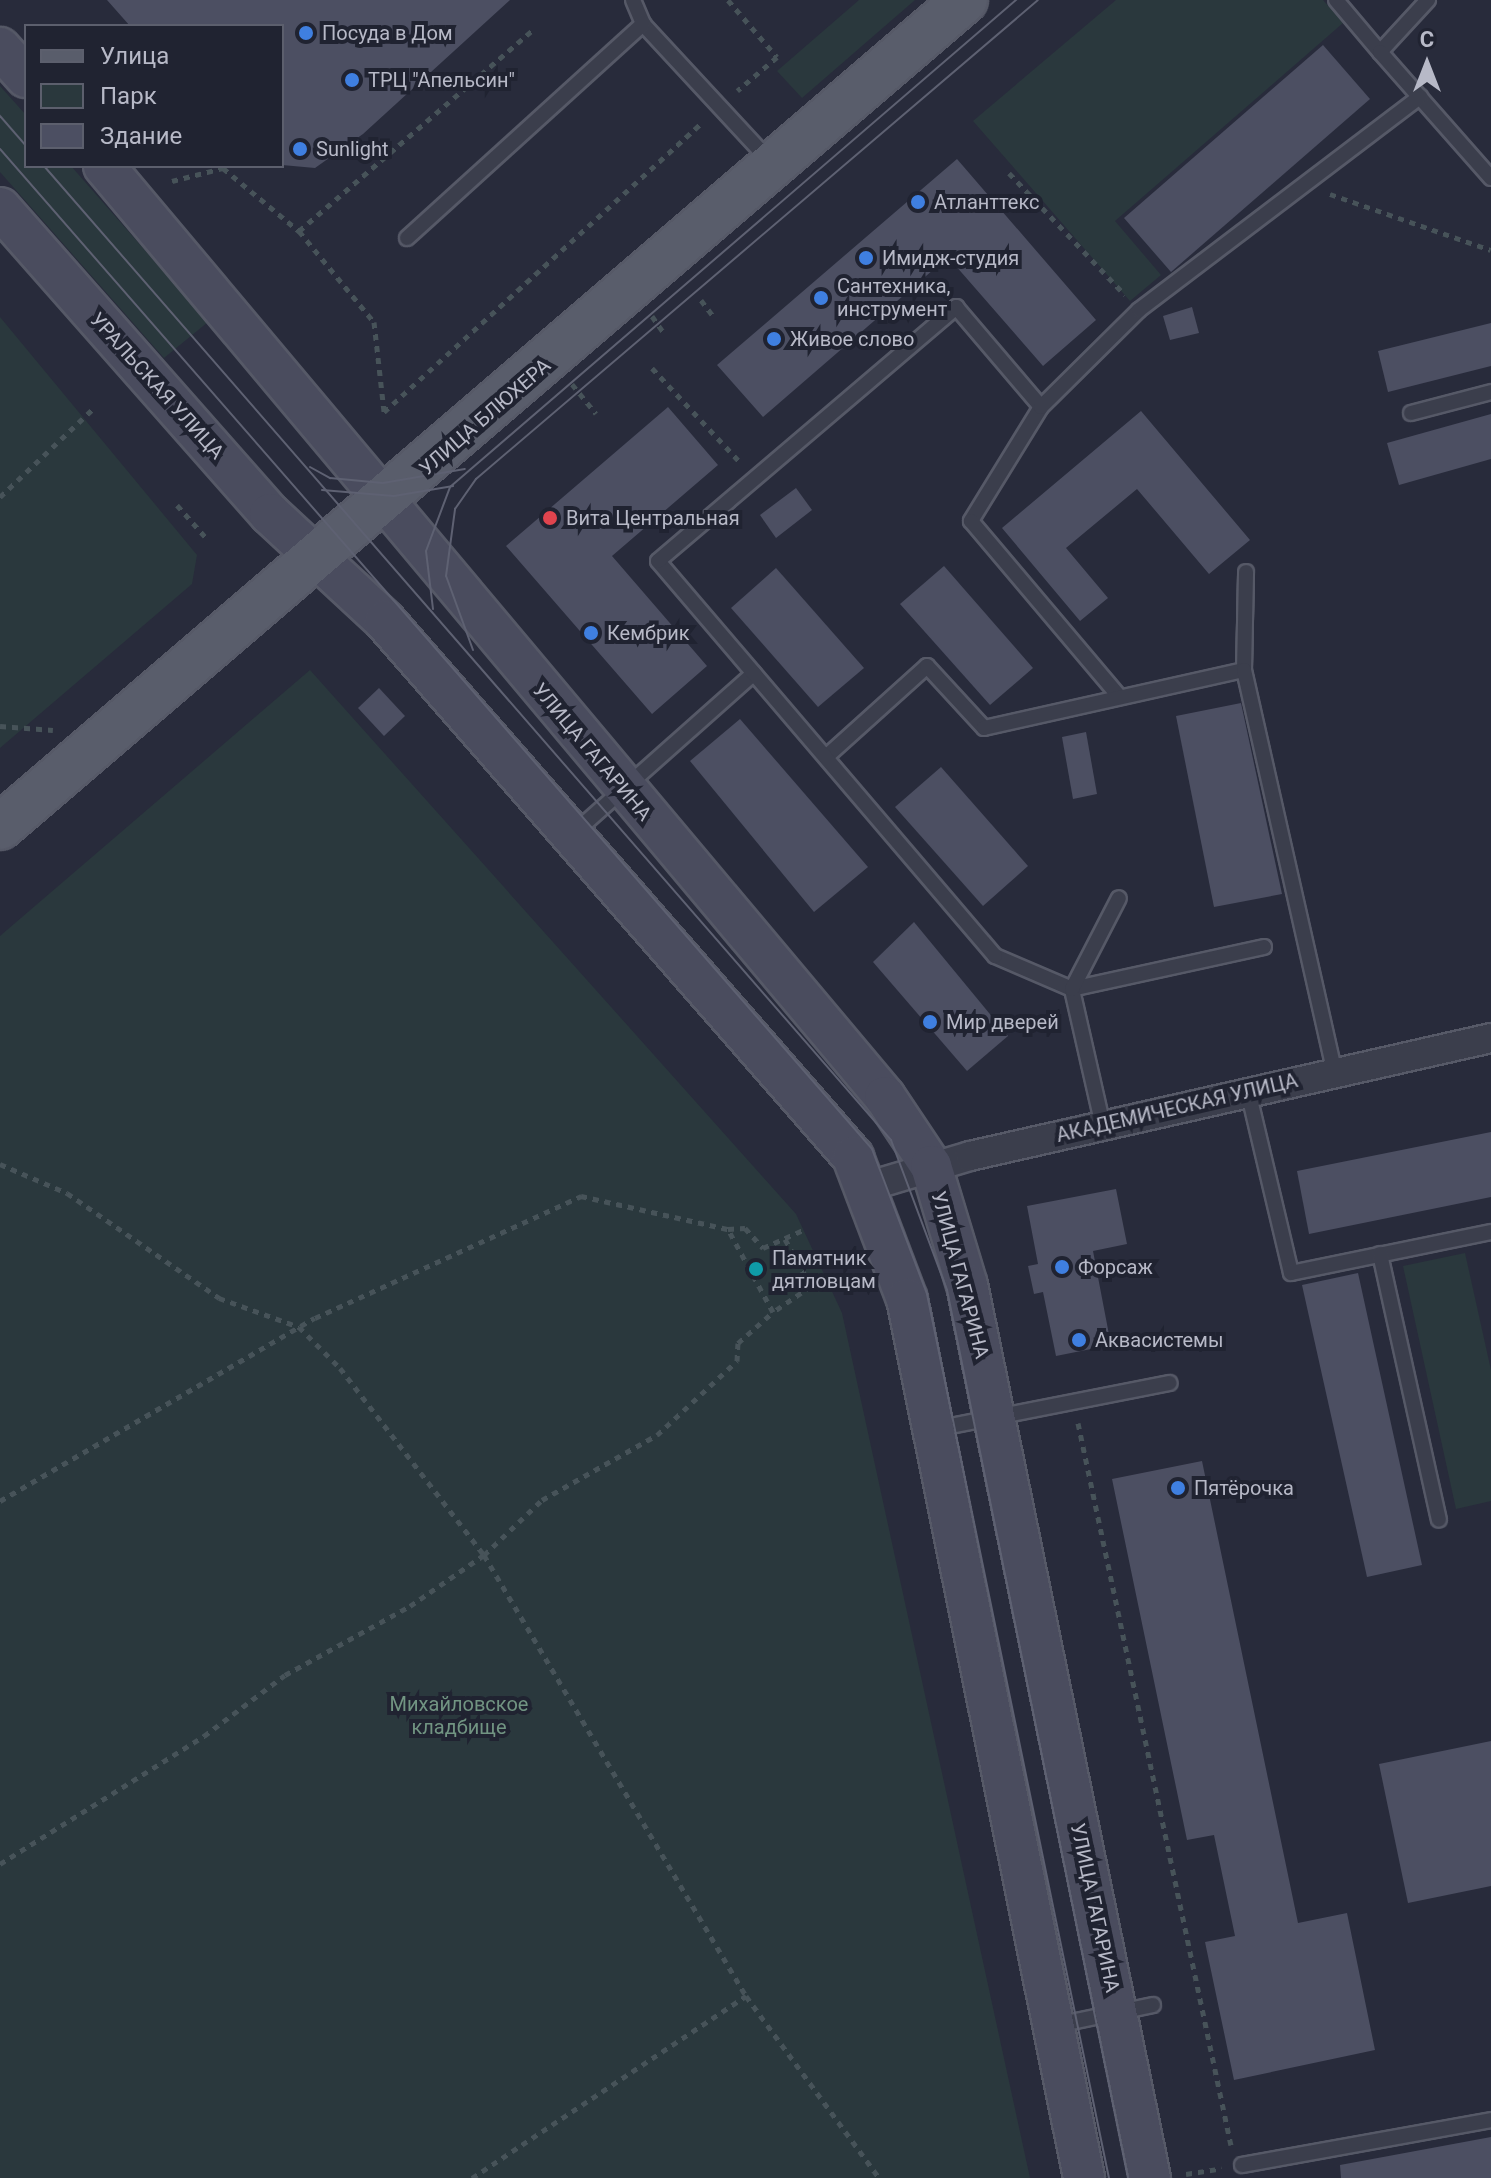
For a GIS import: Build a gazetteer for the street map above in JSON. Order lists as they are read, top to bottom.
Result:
{
  "streets": {
    "main road": ["УРАЛЬСКАЯ УЛИЦА", "УЛИЦА БЛЮХЕРА", "УЛИЦА ГАГАРИНА"],
    "street": ["АКАДЕМИЧЕСКАЯ УЛИЦА"]
  },
  "crossings": [
    ["УРАЛЬСКАЯ УЛИЦА", "УЛИЦА БЛЮХЕРА"],
    ["УЛИЦА БЛЮХЕРА", "УЛИЦА ГАГАРИНА"],
    ["УЛИЦА ГАГАРИНА", "АКАДЕМИЧЕСКАЯ УЛИЦА"]
  ],
  "parks": ["Михайловское кладбище"],
  "places": [
    "Посуда в Дом",
    "ТРЦ \"Апельсин\"",
    "Sunlight",
    "Атланттекс",
    "Имидж-студия",
    "Сантехника, инструмент",
    "Живое слово",
    "Вита Центральная",
    "Кембрик",
    "Мир дверей",
    "Форсаж",
    "Памятник дятловцам",
    "Аквасистемы",
    "Пятёрочка"
  ],
  "legend": ["Улица", "Парк", "Здание"],
  "north": "top"
}
